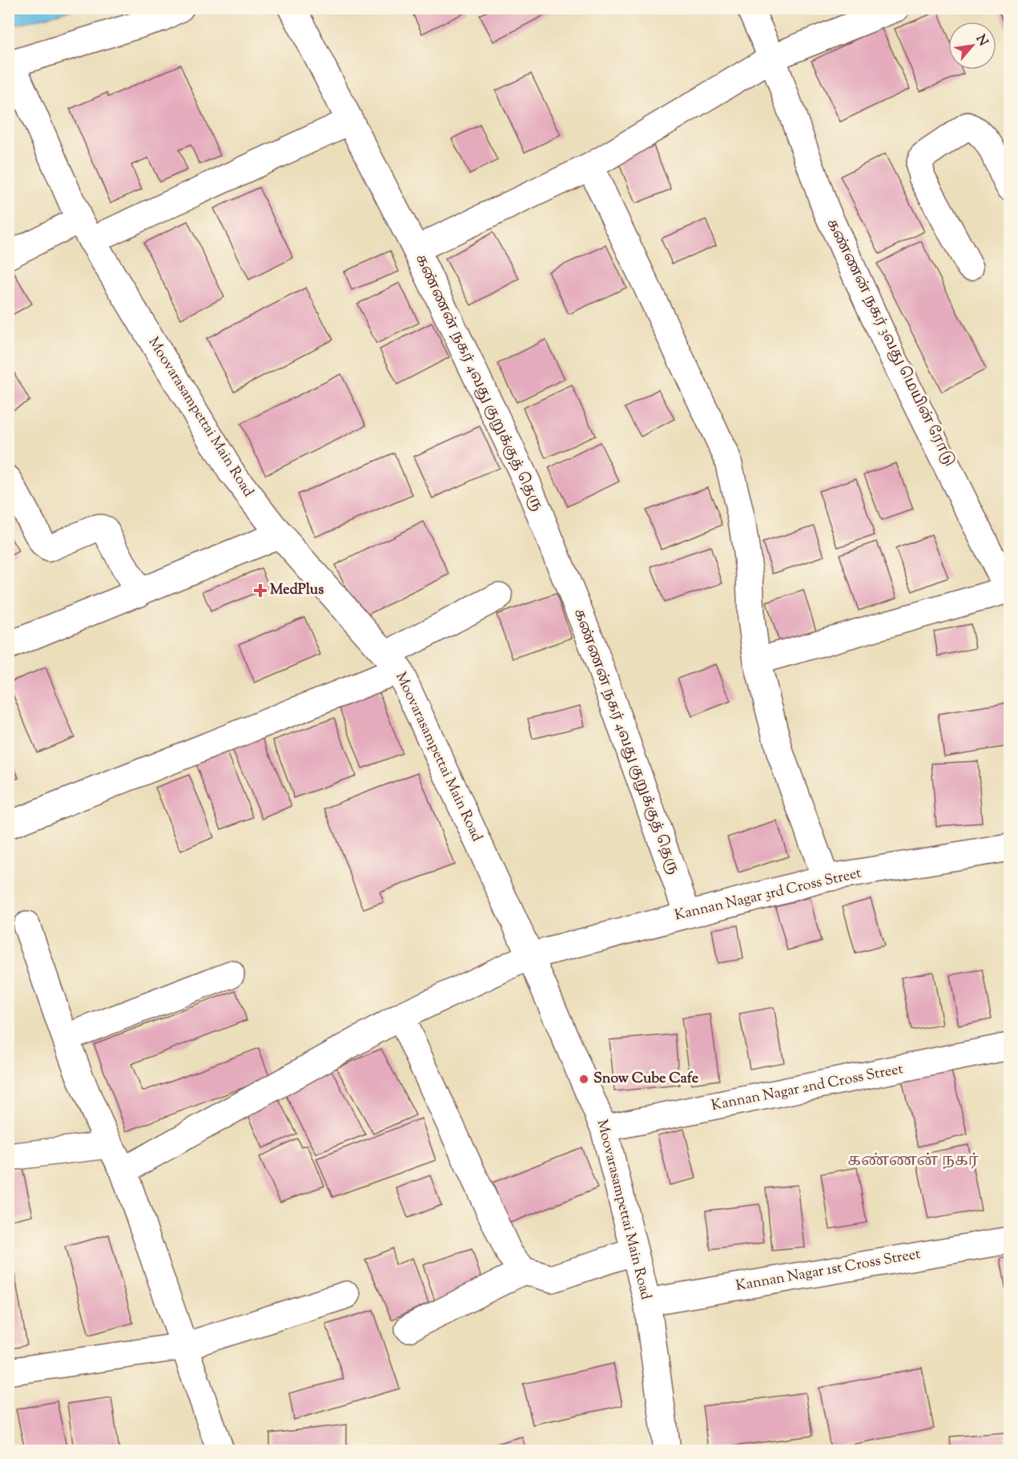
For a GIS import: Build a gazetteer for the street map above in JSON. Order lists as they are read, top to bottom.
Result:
{
  "streets": {
    "street": [
      "கண்ணன் நகர் 3வது மெயின் ரோடு",
      "கண்ணன் நகர் 4வது குறுக்குத் தெரு",
      "Moovarasampettai Main Road",
      "Kannan Nagar 3rd Cross Street",
      "Kannan Nagar 2nd Cross Street",
      "Kannan Nagar 1st Cross Street"
    ]
  },
  "crossings": [
    ["கண்ணன் நகர் 3வது மெயின் ரோடு", "கண்ணன் நகர் 4வது குறுக்குத் தெரு"],
    ["கண்ணன் நகர் 4வது குறுக்குத் தெரு", "Kannan Nagar 3rd Cross Street"],
    ["Moovarasampettai Main Road", "Kannan Nagar 3rd Cross Street"],
    ["Moovarasampettai Main Road", "Kannan Nagar 2nd Cross Street"],
    ["Moovarasampettai Main Road", "Kannan Nagar 1st Cross Street"]
  ],
  "districts": ["கண்ணன் நகர்"],
  "places": {
    "health": ["MedPlus"],
    "other": ["Snow Cube Cafe"]
  },
  "north": "top right"
}
